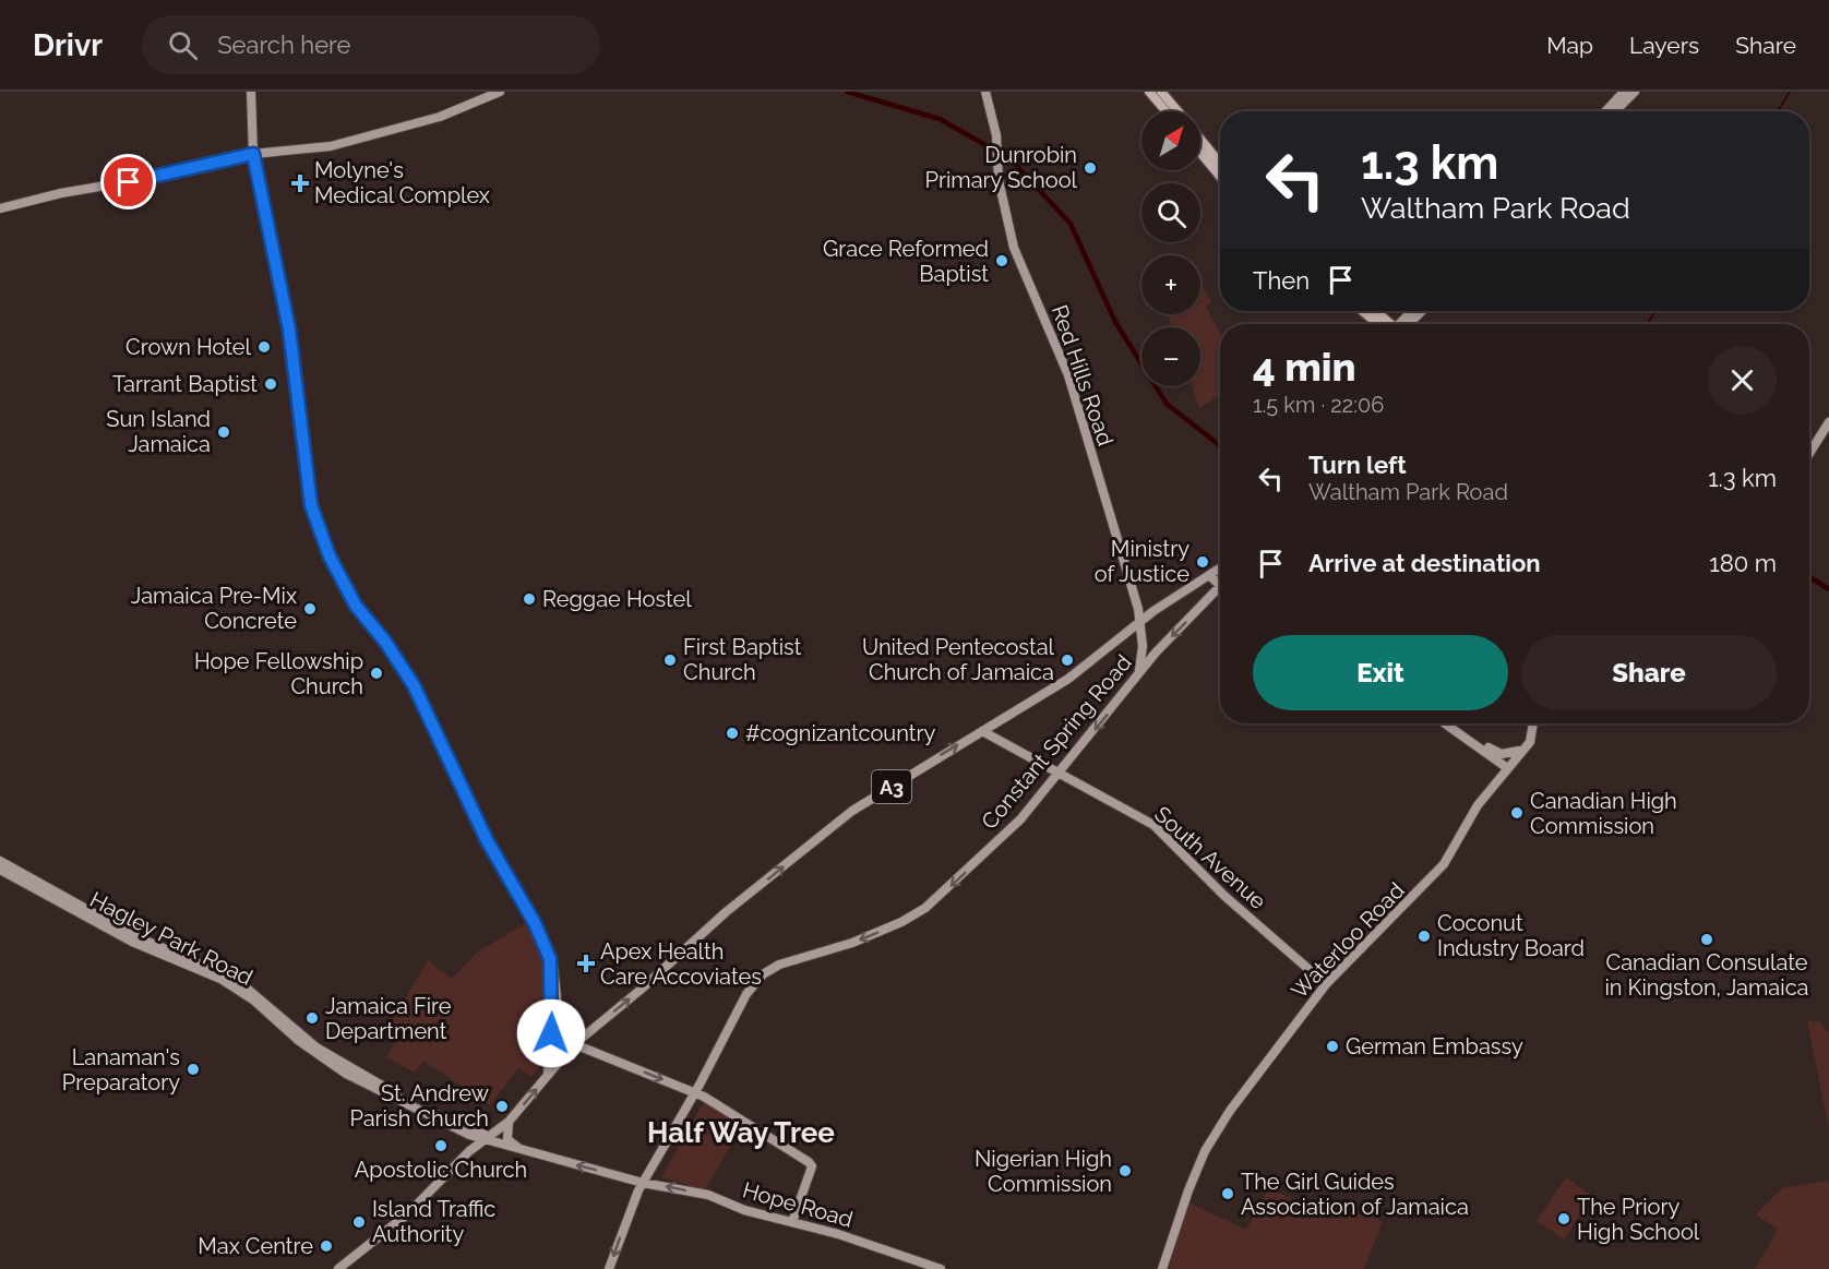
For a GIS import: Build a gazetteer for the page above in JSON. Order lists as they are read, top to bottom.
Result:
{
  "streets": {
    "main road": [
      "Red Hills Road",
      "Constant Spring Road",
      "A3",
      "South Avenue",
      "Hagley Park Road",
      "Waterloo Road",
      "Hope Road"
    ]
  },
  "crossings": [
    ["Red Hills Road", "Constant Spring Road"],
    ["Red Hills Road", "A3"],
    ["Constant Spring Road", "South Avenue"],
    ["Constant Spring Road", "Hagley Park Road"],
    ["Constant Spring Road", "Hope Road"],
    ["A3", "South Avenue"],
    ["A3", "Hagley Park Road"],
    ["South Avenue", "Waterloo Road"],
    ["Hagley Park Road", "Hope Road"]
  ],
  "one_way": ["Hope Road"],
  "districts": ["Half Way Tree"],
  "places": {
    "other": [
      "Dunrobin Primary School",
      "Grace Reformed Baptist",
      "Crown Hotel",
      "Tarrant Baptist",
      "Sun Island Jamaica",
      "Ministry of Justice",
      "Reggae Hostel",
      "Jamaica Pre-Mix Concrete",
      "First Baptist Church",
      "United Pentecostal Church of Jamaica",
      "Hope Fellowship Church",
      "#cognizantcountry",
      "Canadian High Commission",
      "Coconut Industry Board",
      "Canadian Consulate in Kingston, Jamaica",
      "Jamaica Fire Department",
      "German Embassy",
      "Lanaman's Preparatory",
      "St. Andrew Parish Church",
      "Apostolic Church",
      "Nigerian High Commission",
      "The Girl Guides Association of Jamaica",
      "The Priory High School",
      "Island Traffic Authority",
      "Max Centre"
    ],
    "health": ["Molyne's Medical Complex", "Apex Health Care Accoviates"]
  },
  "north": "top right",
  "page": {
    "header": "Drivr",
    "search": "Search here",
    "nav": ["Map", "Layers", "Share"],
    "map_buttons": ["+", "−"],
    "turn": ["1.3 km", "Waltham Park Road"],
    "then": "Then",
    "heading": ["4 min", "1.5 km · 22:06"],
    "list": [
      {
        "name": "Turn left",
        "note": "Waltham Park Road",
        "value": "1.3 km"
      },
      {
        "name": "Arrive at destination",
        "value": "180 m"
      }
    ],
    "buttons": ["Exit", "Share"]
  }
}
